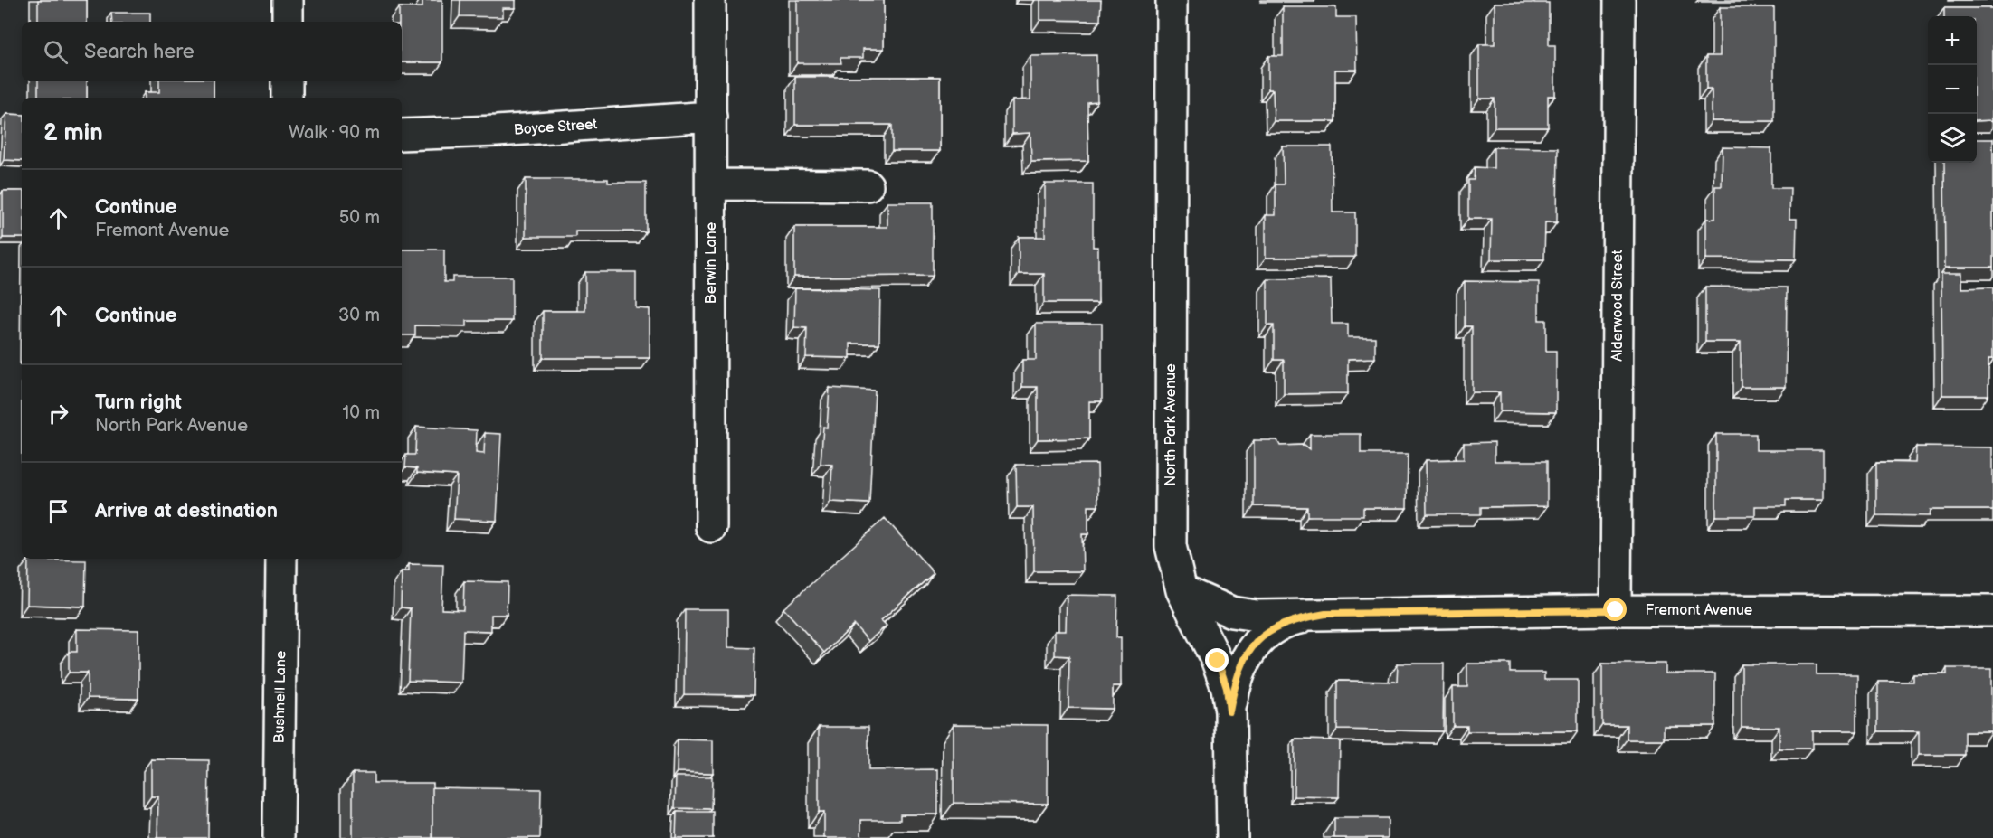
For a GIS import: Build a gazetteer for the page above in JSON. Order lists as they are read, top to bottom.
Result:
{
  "streets": {
    "street": [
      "Boyce Street",
      "Berwin Lane",
      "Alderwood Street",
      "North Park Avenue",
      "Fremont Avenue",
      "Bushnell Lane"
    ]
  },
  "crossings": [
    ["Boyce Street", "Berwin Lane"],
    ["Alderwood Street", "Fremont Avenue"],
    ["North Park Avenue", "Fremont Avenue"]
  ],
  "page": {
    "map_buttons": ["+", "−"],
    "search": "Search here",
    "heading": ["2 min", "Walk · 90 m"],
    "list": [
      ["Continue", "Fremont Avenue", "50 m"],
      ["Continue", "30 m"],
      ["Turn right", "North Park Avenue", "10 m"],
      "Arrive at destination"
    ]
  }
}
